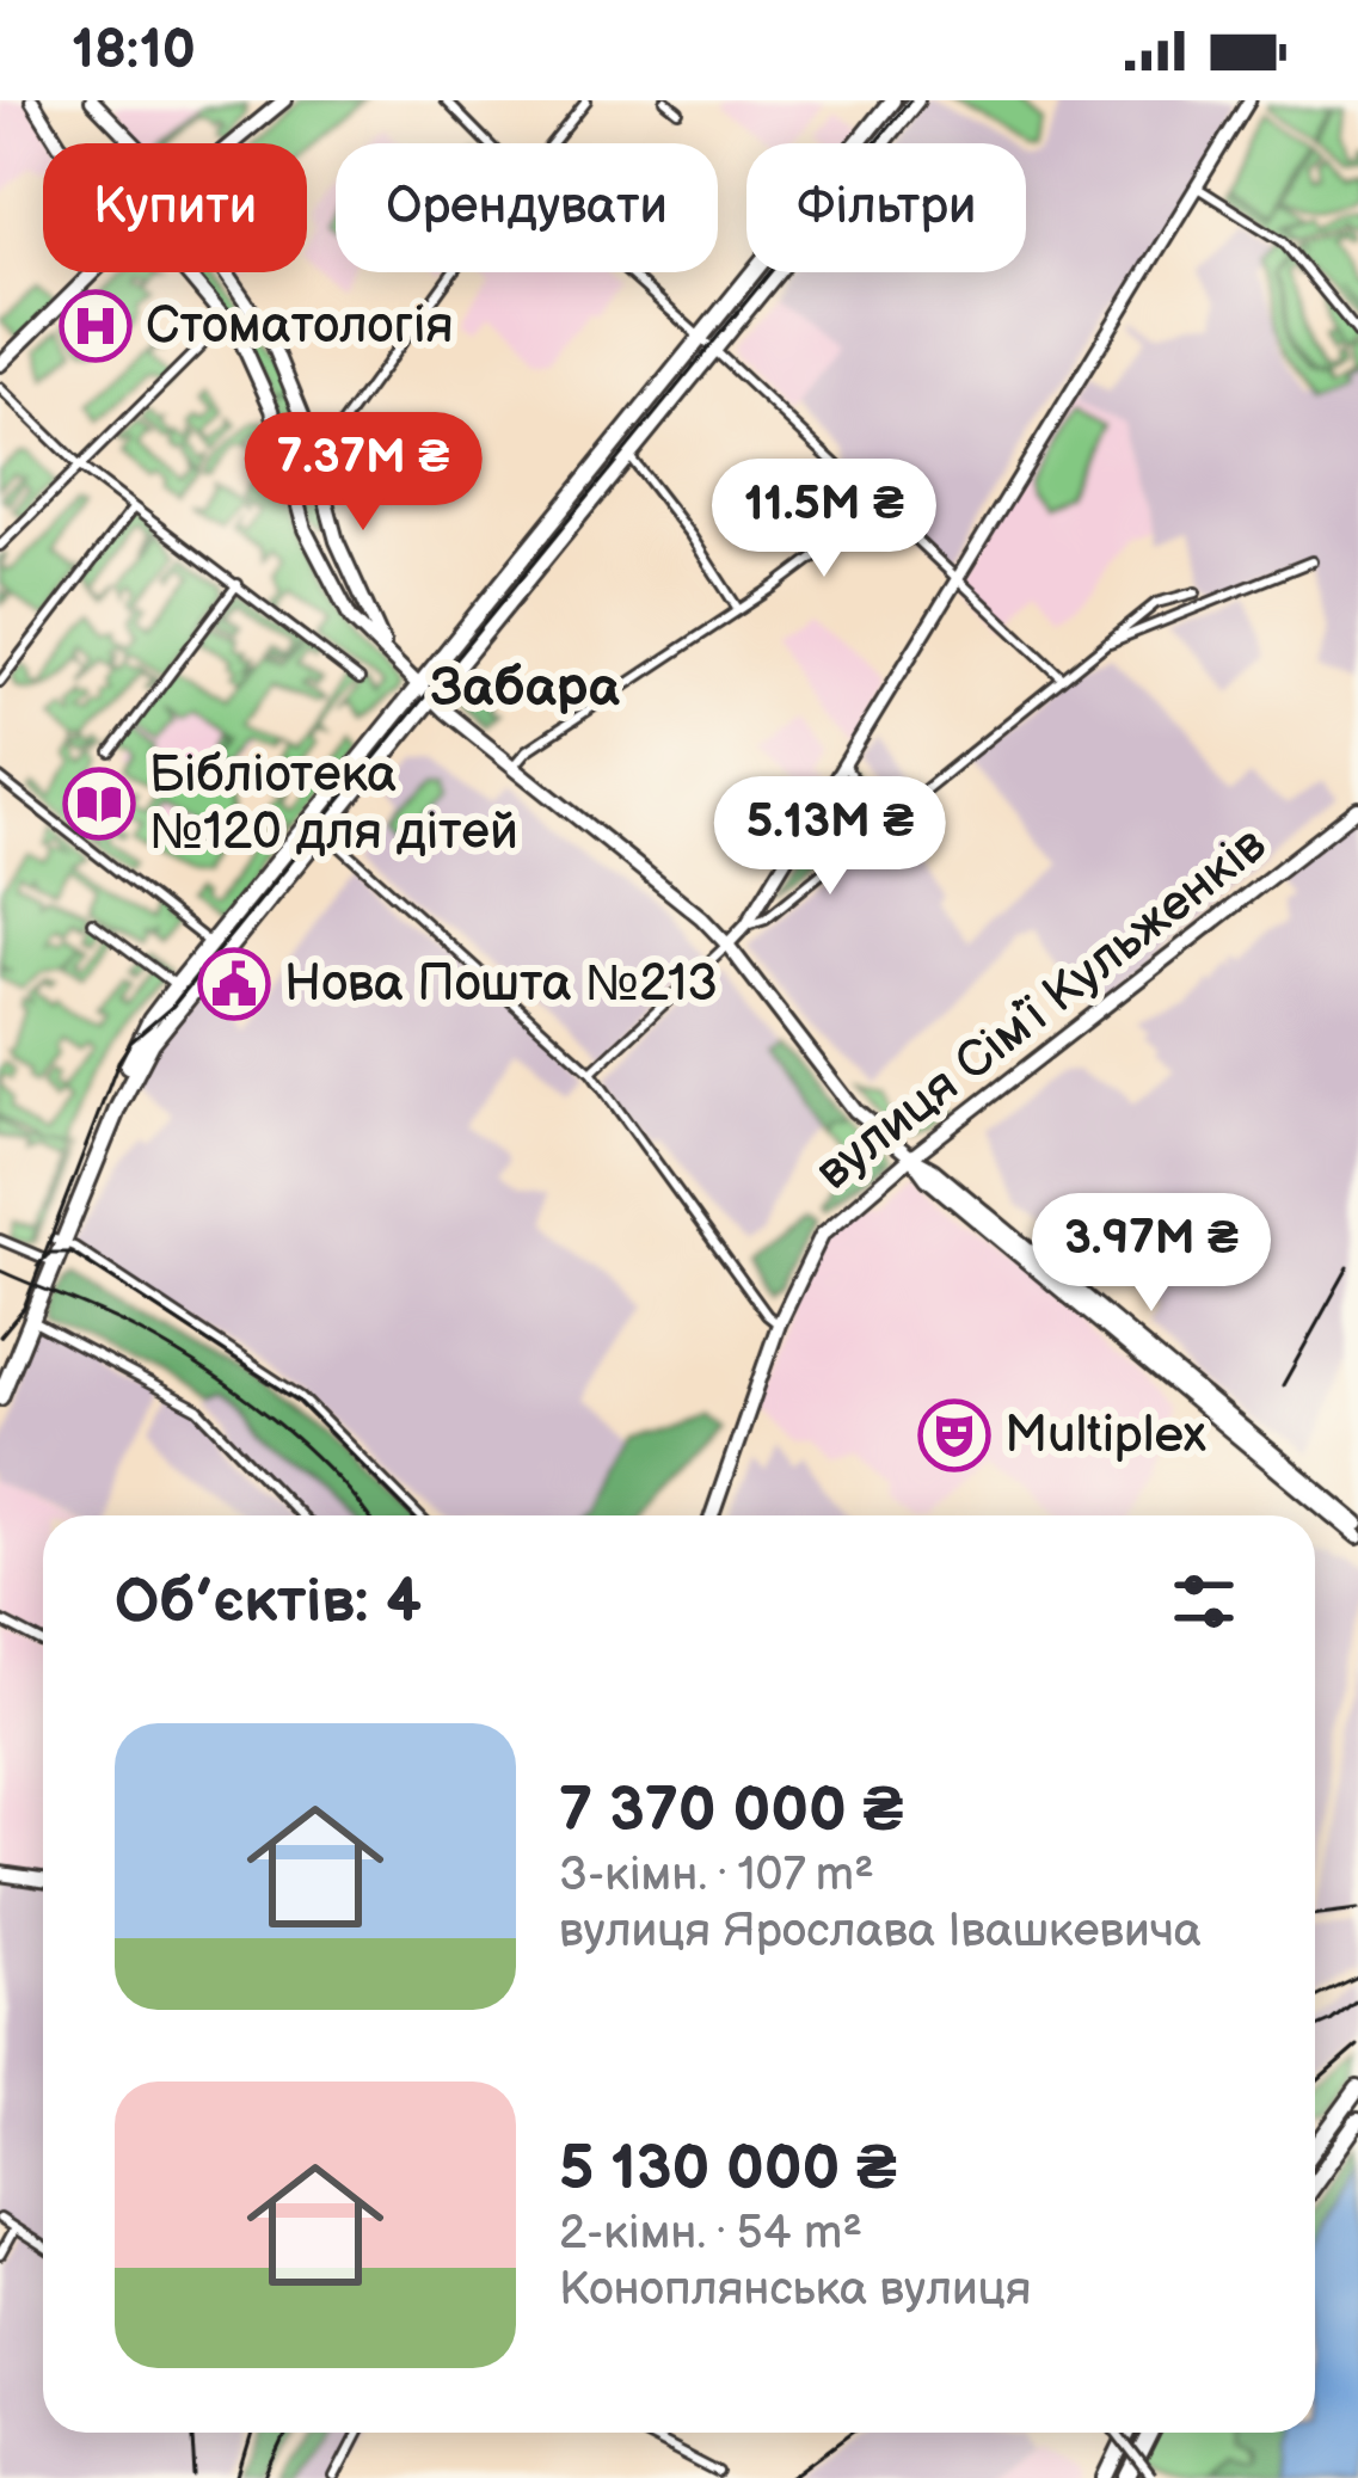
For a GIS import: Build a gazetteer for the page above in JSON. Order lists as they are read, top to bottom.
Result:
{
  "streets": {
    "main road": ["вулиця Сімʼї Кульженків"]
  },
  "districts": ["Забара"],
  "places": {
    "hospital": ["Стоматологія"],
    "library": ["Бібліотека №120 для дітей"],
    "public building": ["Нова Пошта №213"],
    "theatre": ["Multiplex"]
  },
  "page": {
    "status": "18:10",
    "chip": ["Купити", "Орендувати", "Фільтри"],
    "price": [
      "7.37M ₴",
      "11.5M ₴",
      "5.13M ₴",
      "3.97M ₴"
    ],
    "heading": "Об’єктів: 4",
    "list": [
      {
        "name": "7 370 000 ₴",
        "note": "3-кімн. · 107 m² · вулиця Ярослава Івашкевича"
      },
      {
        "name": "5 130 000 ₴",
        "note": "2-кімн. · 54 m² · Коноплянська вулиця"
      }
    ]
  }
}
